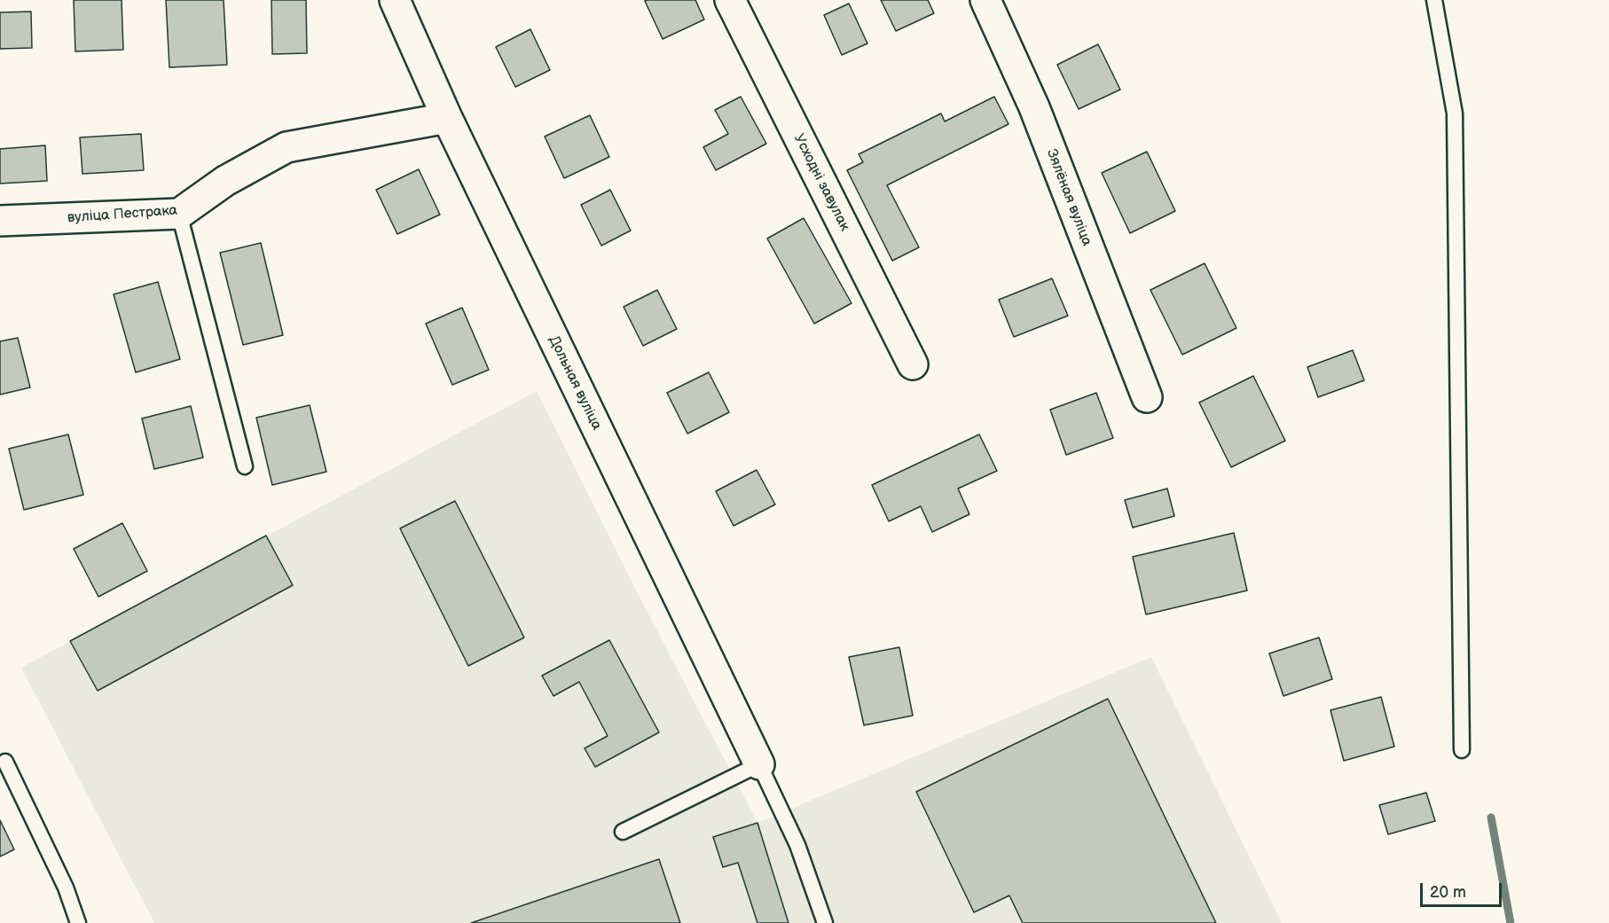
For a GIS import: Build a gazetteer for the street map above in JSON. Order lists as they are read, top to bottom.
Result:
{
  "streets": {
    "street": [
      "Усходні завулак",
      "Зялёная вуліца",
      "вуліца Пестрака",
      "Дольная вуліца"
    ]
  },
  "crossings": [
    ["вуліца Пестрака", "Дольная вуліца"]
  ],
  "scale_bar": "20 m"
}
